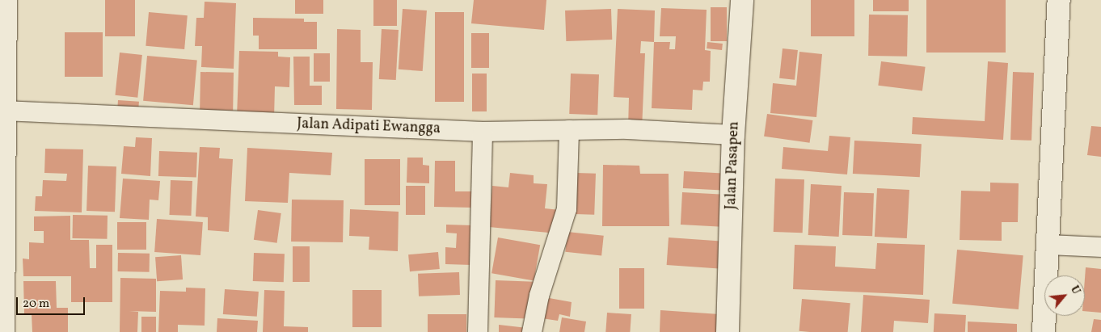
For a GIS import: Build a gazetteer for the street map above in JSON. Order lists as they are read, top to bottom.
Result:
{
  "streets": {
    "street": ["Jalan Adipati Ewangga", "Jalan Pasapen"]
  },
  "crossings": [
    ["Jalan Adipati Ewangga", "Jalan Pasapen"]
  ],
  "scale_bar": "20 m",
  "north": "top right"
}
